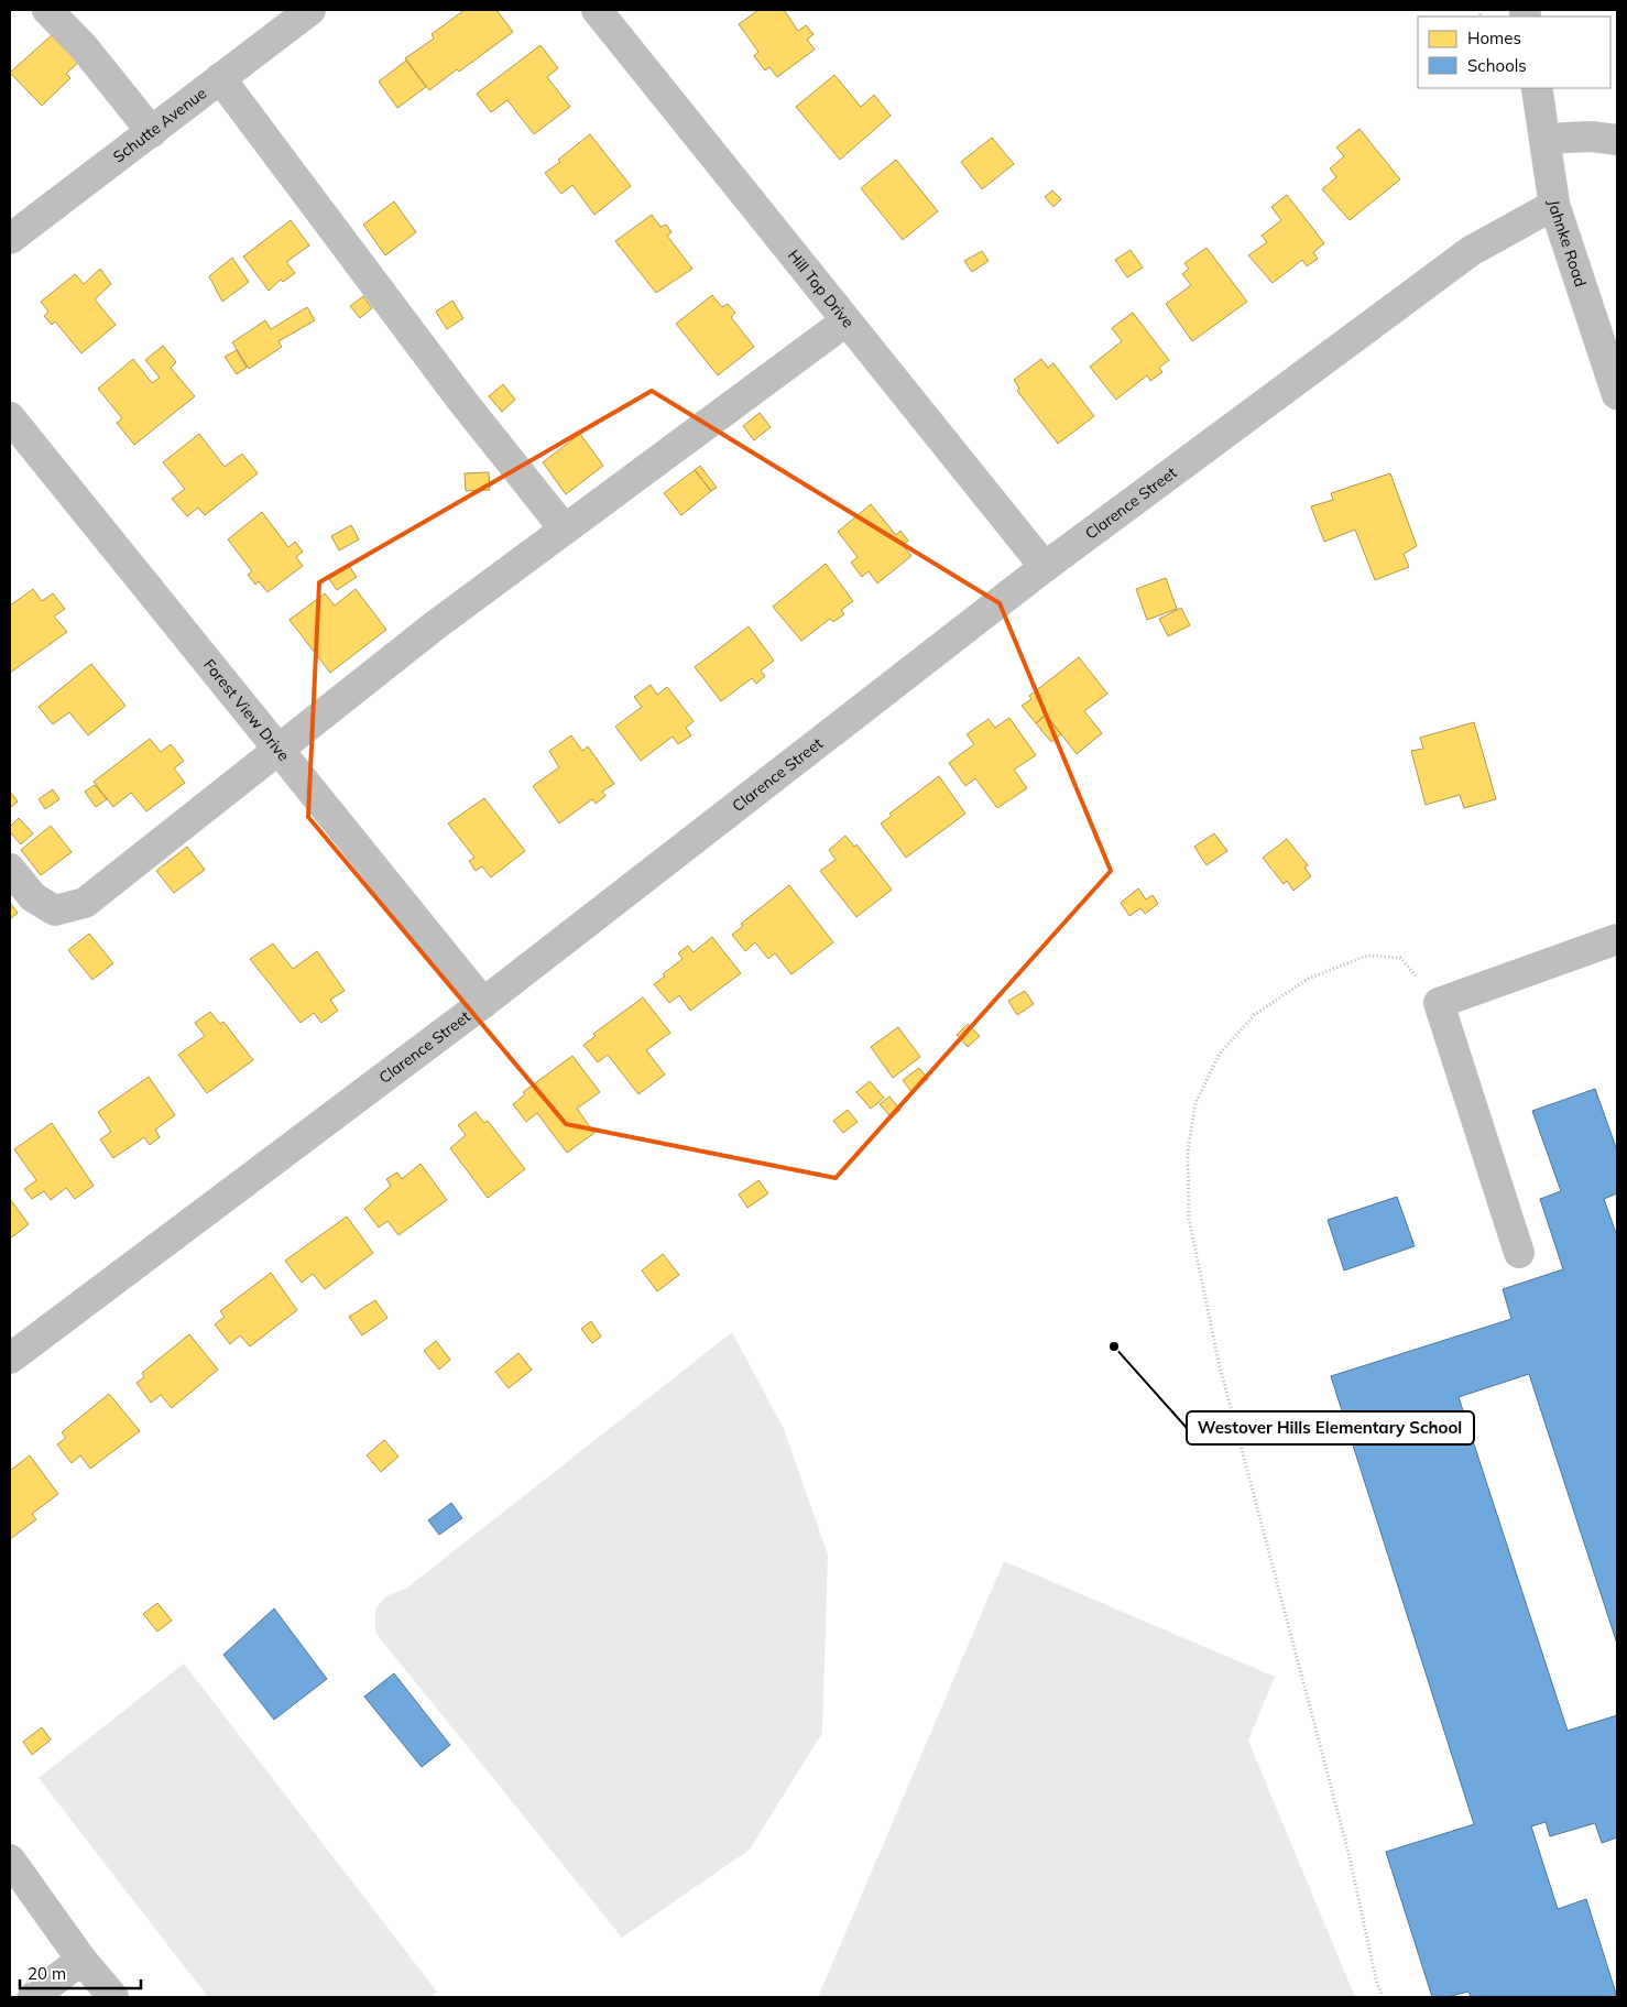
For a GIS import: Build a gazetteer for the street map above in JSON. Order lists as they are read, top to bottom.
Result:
{
  "streets": {
    "main road": ["Jahnke Road"],
    "street": [
      "Schutte Avenue",
      "Hill Top Drive",
      "Clarence Street",
      "Forest View Drive"
    ]
  },
  "crossings": [
    ["Jahnke Road", "Clarence Street"],
    ["Hill Top Drive", "Clarence Street"],
    ["Clarence Street", "Forest View Drive"]
  ],
  "places": ["Westover Hills Elementary School"],
  "legend": ["Homes", "Schools"],
  "scale_bar": "20 m"
}
